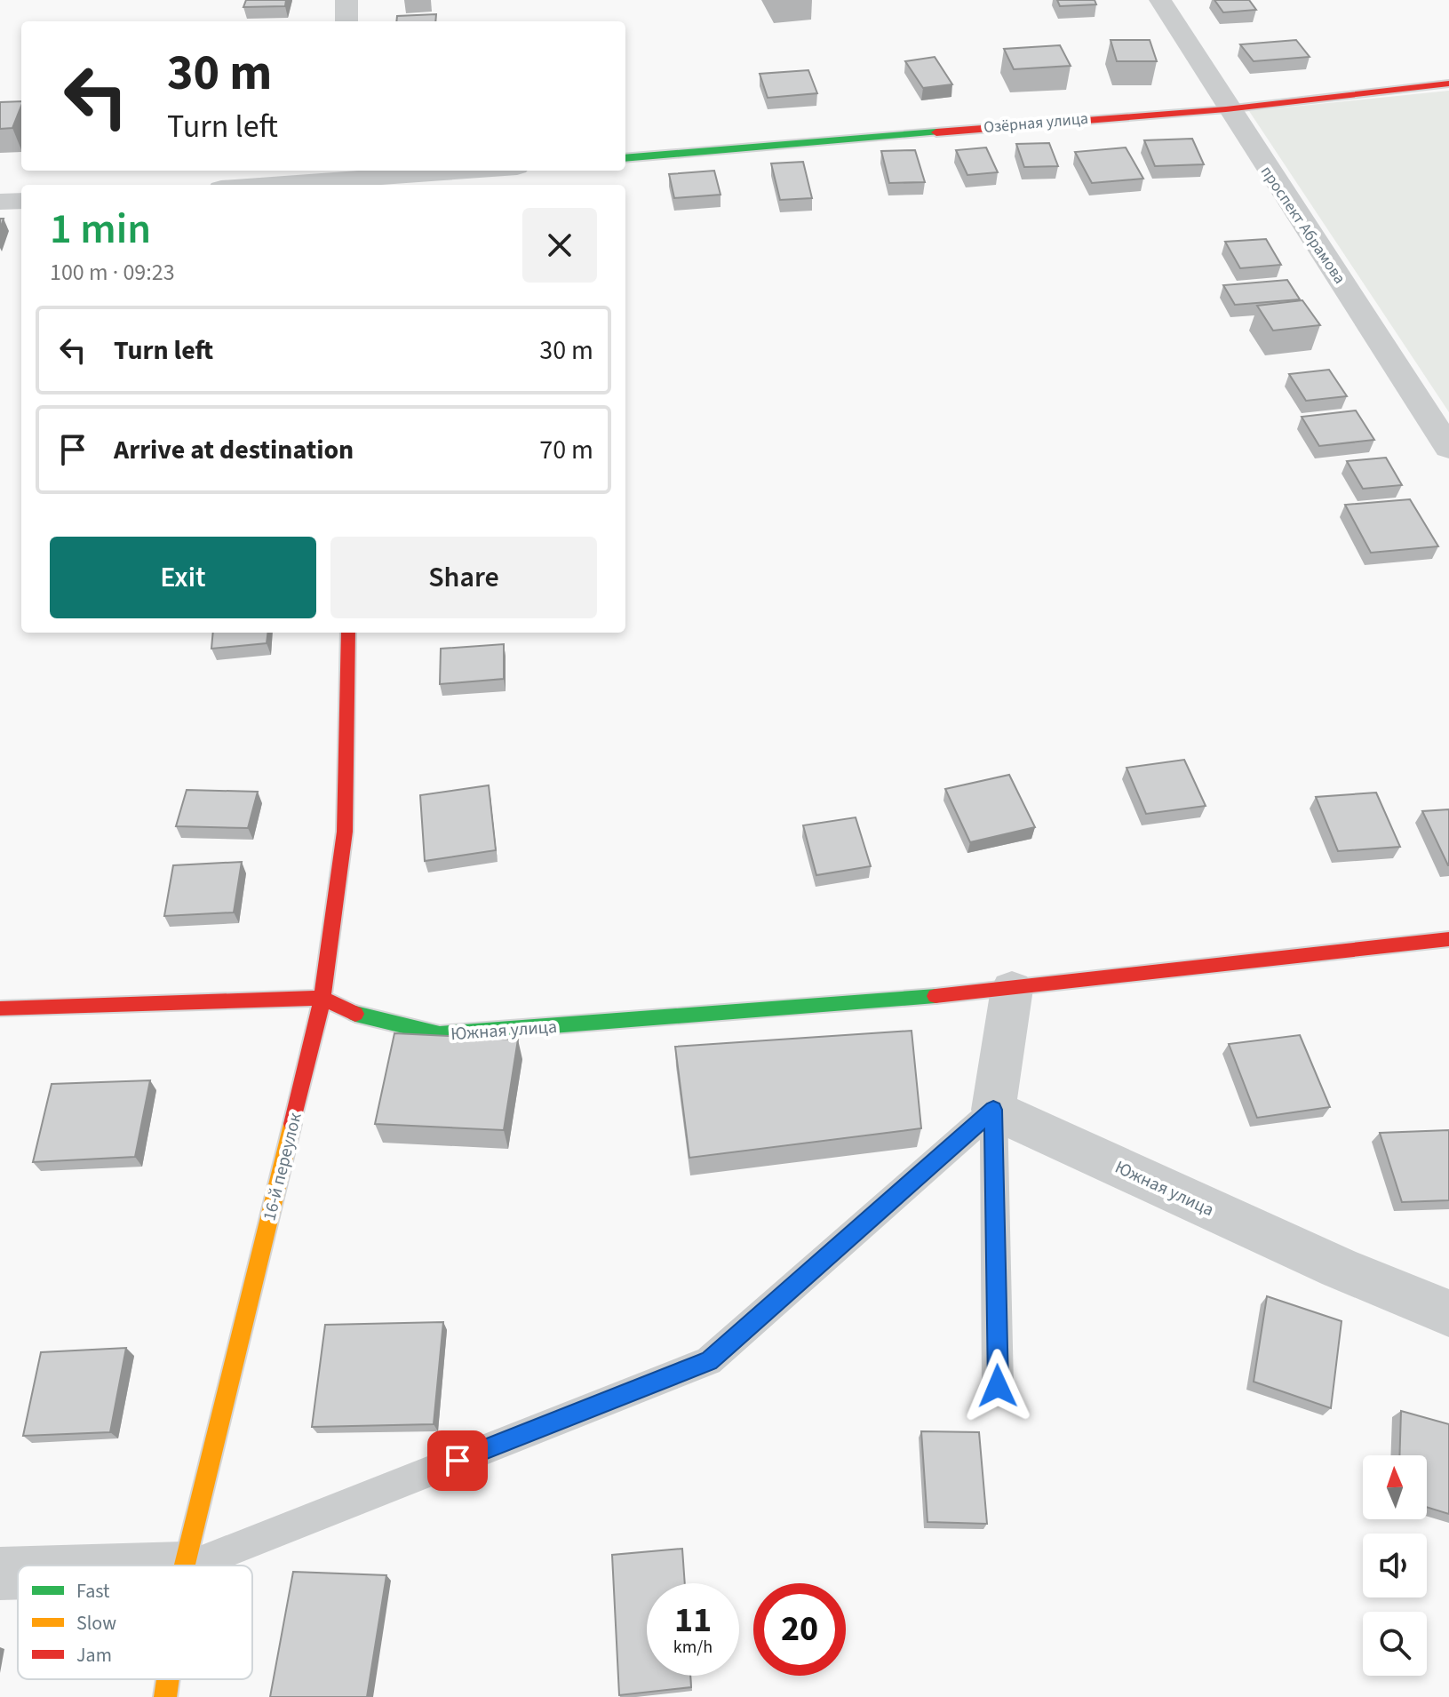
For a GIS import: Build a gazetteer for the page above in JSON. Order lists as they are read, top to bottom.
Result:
{
  "streets": {
    "street": [
      "Озёрная улица",
      "проспект Абрамова",
      "Южная улица",
      "16-й переулок"
    ]
  },
  "crossings": [
    ["Озёрная улица", "проспект Абрамова"],
    ["Южная улица", "16-й переулок"]
  ],
  "legend": ["Fast", "Slow", "Jam"],
  "north": "top",
  "page": {
    "turn": ["30 m", "Turn left"],
    "heading": ["1 min", "100 m · 09:23"],
    "list": [
      {
        "name": "Turn left",
        "value": "30 m"
      },
      {
        "name": "Arrive at destination",
        "value": "70 m"
      }
    ],
    "buttons": ["Exit", "Share"],
    "speed": "11 km/h",
    "limit": "20"
  }
}
